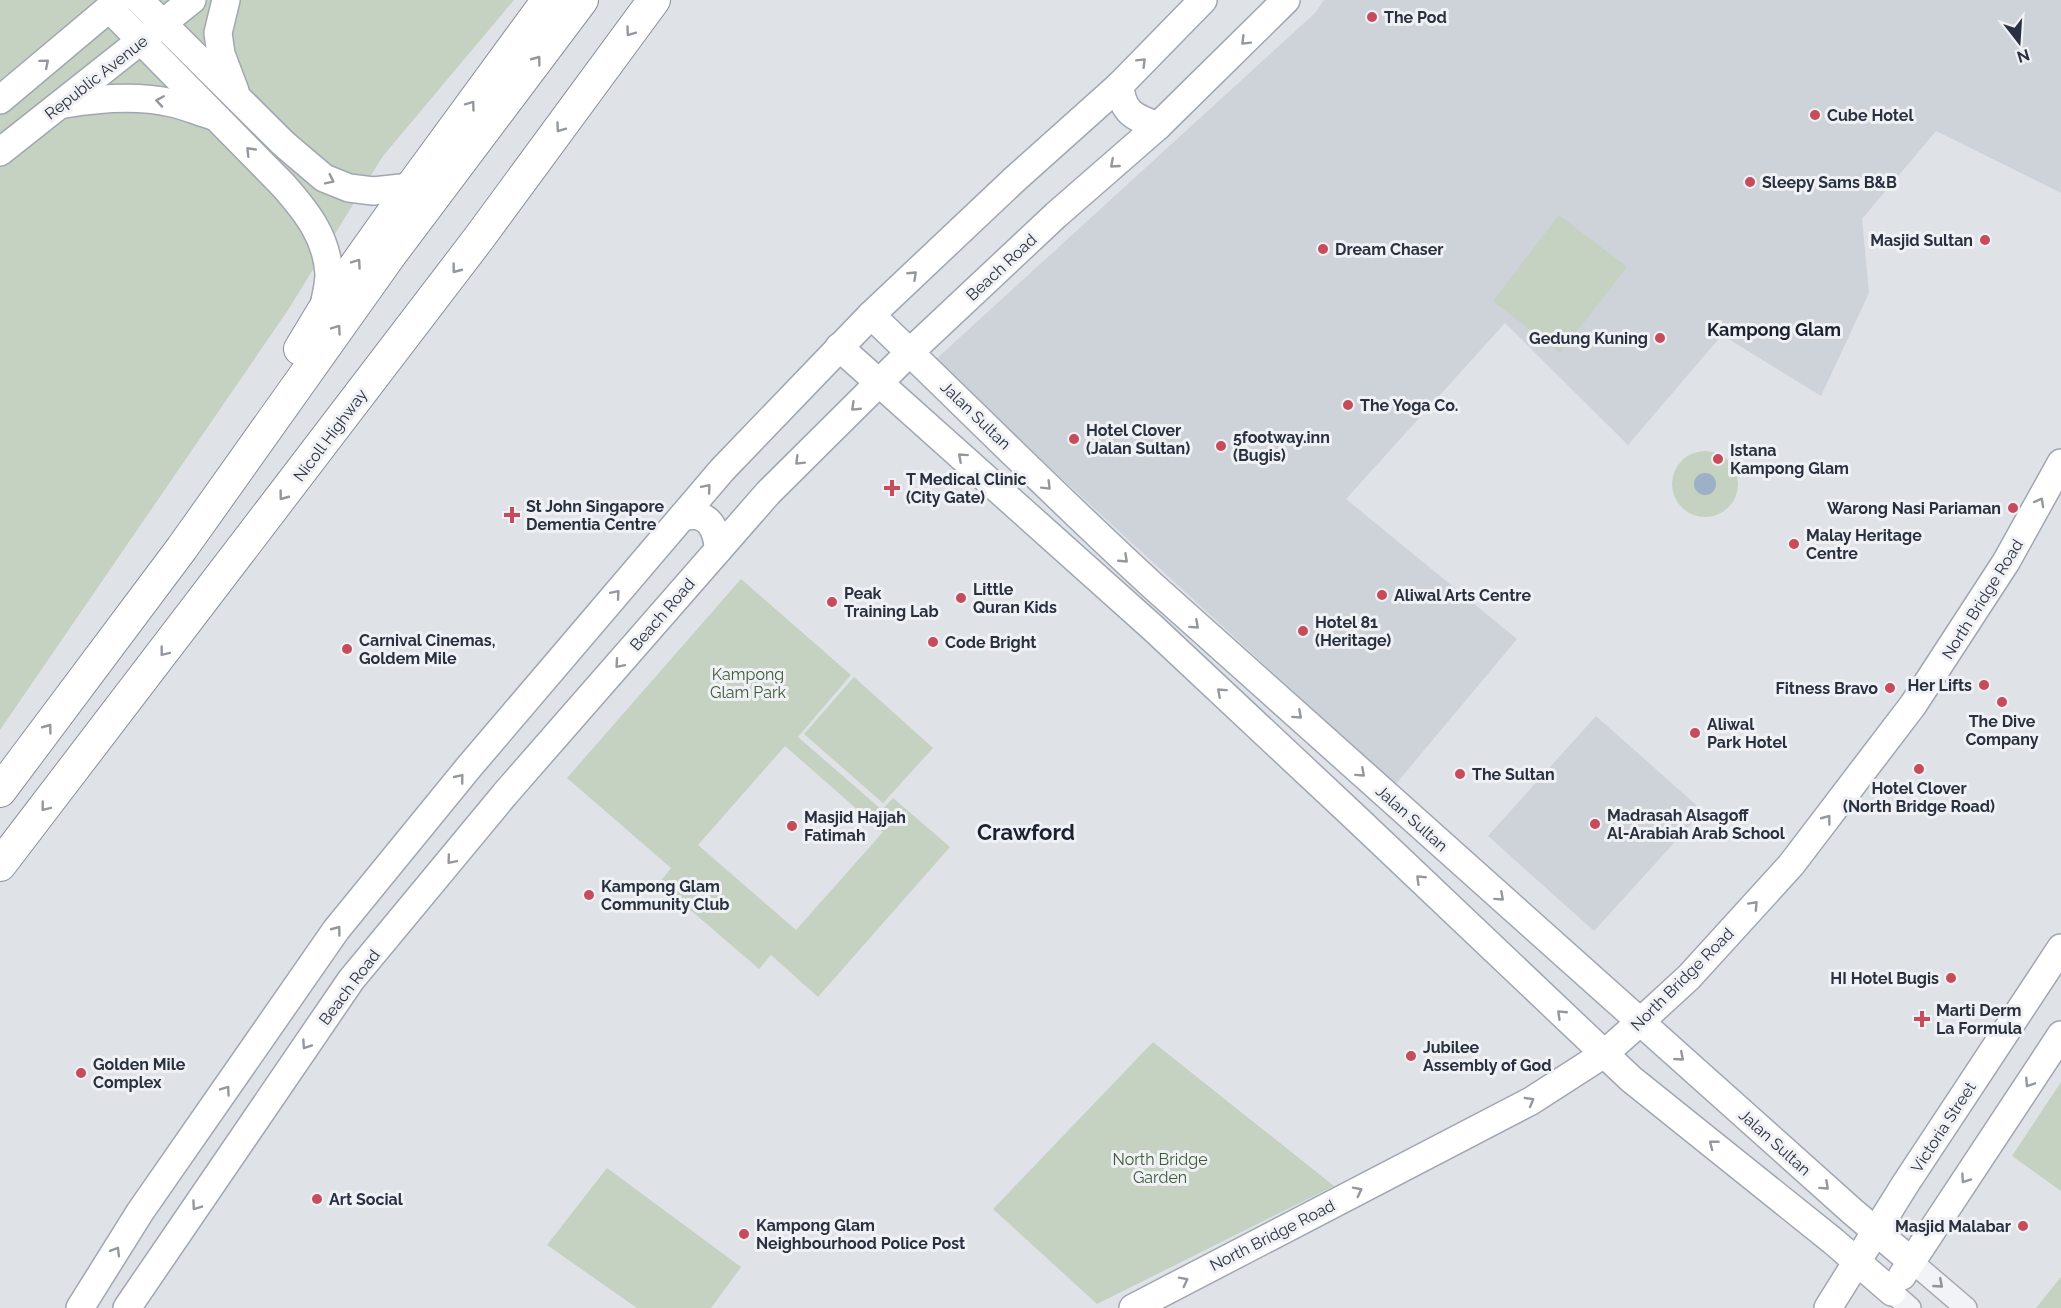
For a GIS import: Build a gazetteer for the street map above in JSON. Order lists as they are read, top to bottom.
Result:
{
  "streets": {
    "highway": ["Nicoll Highway"],
    "main road": [
      "Republic Avenue",
      "Beach Road",
      "Jalan Sultan",
      "North Bridge Road",
      "Victoria Street"
    ]
  },
  "crossings": [
    ["Beach Road", "Jalan Sultan"],
    ["Jalan Sultan", "North Bridge Road"],
    ["Jalan Sultan", "Victoria Street"]
  ],
  "one_way": ["North Bridge Road"],
  "districts": ["Kampong Glam", "Crawford"],
  "parks": ["Kampong Glam Park", "North Bridge Garden"],
  "places": {
    "other": [
      "The Pod",
      "Cube Hotel",
      "Sleepy Sams B&B",
      "Masjid Sultan",
      "Dream Chaser",
      "Gedung Kuning",
      "The Yoga Co.",
      "Hotel Clover (Jalan Sultan)",
      "5footway.inn (Bugis)",
      "Istana Kampong Glam",
      "Warong Nasi Pariaman",
      "Malay Heritage Centre",
      "Aliwal Arts Centre",
      "Little Quran Kids",
      "Peak Training Lab",
      "Hotel 81 (Heritage)",
      "Code Bright",
      "Carnival Cinemas, Goldem Mile",
      "Her Lifts",
      "Fitness Bravo",
      "The Dive Company",
      "Aliwal Park Hotel",
      "Hotel Clover (North Bridge Road)",
      "The Sultan",
      "Madrasah Alsagoff Al-Arabiah Arab School",
      "Masjid Hajjah Fatimah",
      "Kampong Glam Community Club",
      "HI Hotel Bugis",
      "Jubilee Assembly of God",
      "Golden Mile Complex",
      "Art Social",
      "Masjid Malabar",
      "Kampong Glam Neighbourhood Police Post"
    ],
    "health": ["T Medical Clinic (City Gate)", "St John Singapore Dementia Centre", "Marti Derm La Formula"]
  },
  "north": "bottom"
}
